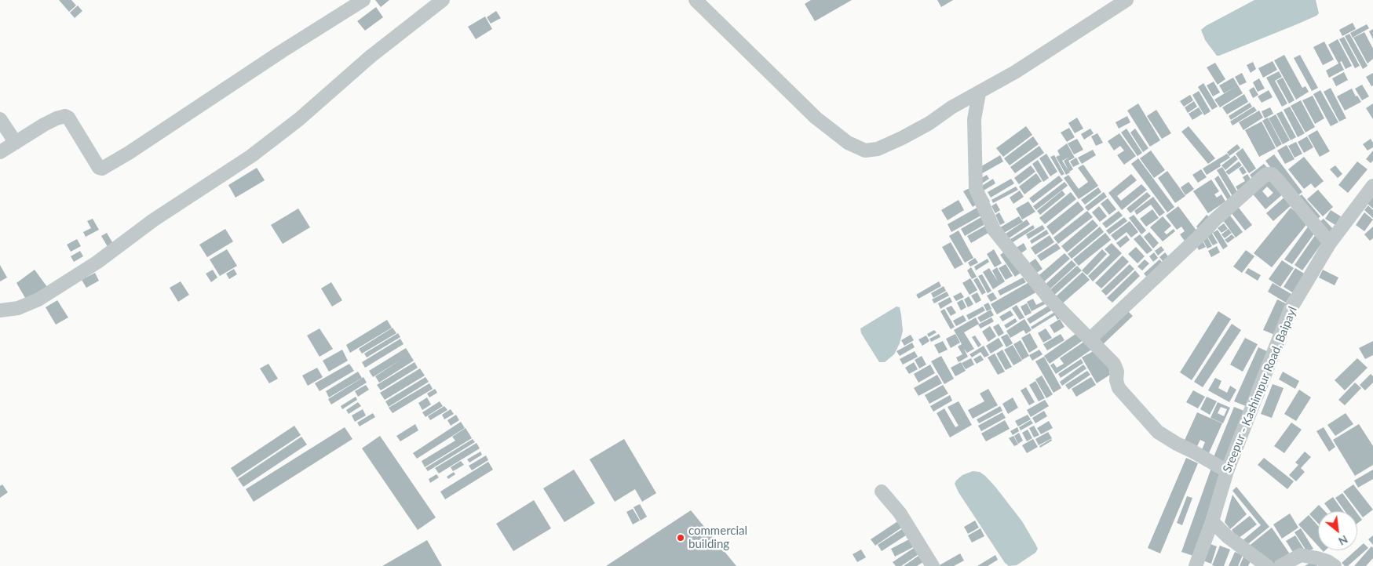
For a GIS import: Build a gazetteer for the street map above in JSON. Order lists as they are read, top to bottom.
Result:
{
  "streets": {
    "street": ["Sreepur - Kashimpur Road, Baipayl"]
  },
  "places": ["commercial building"],
  "north": "bottom right"
}
